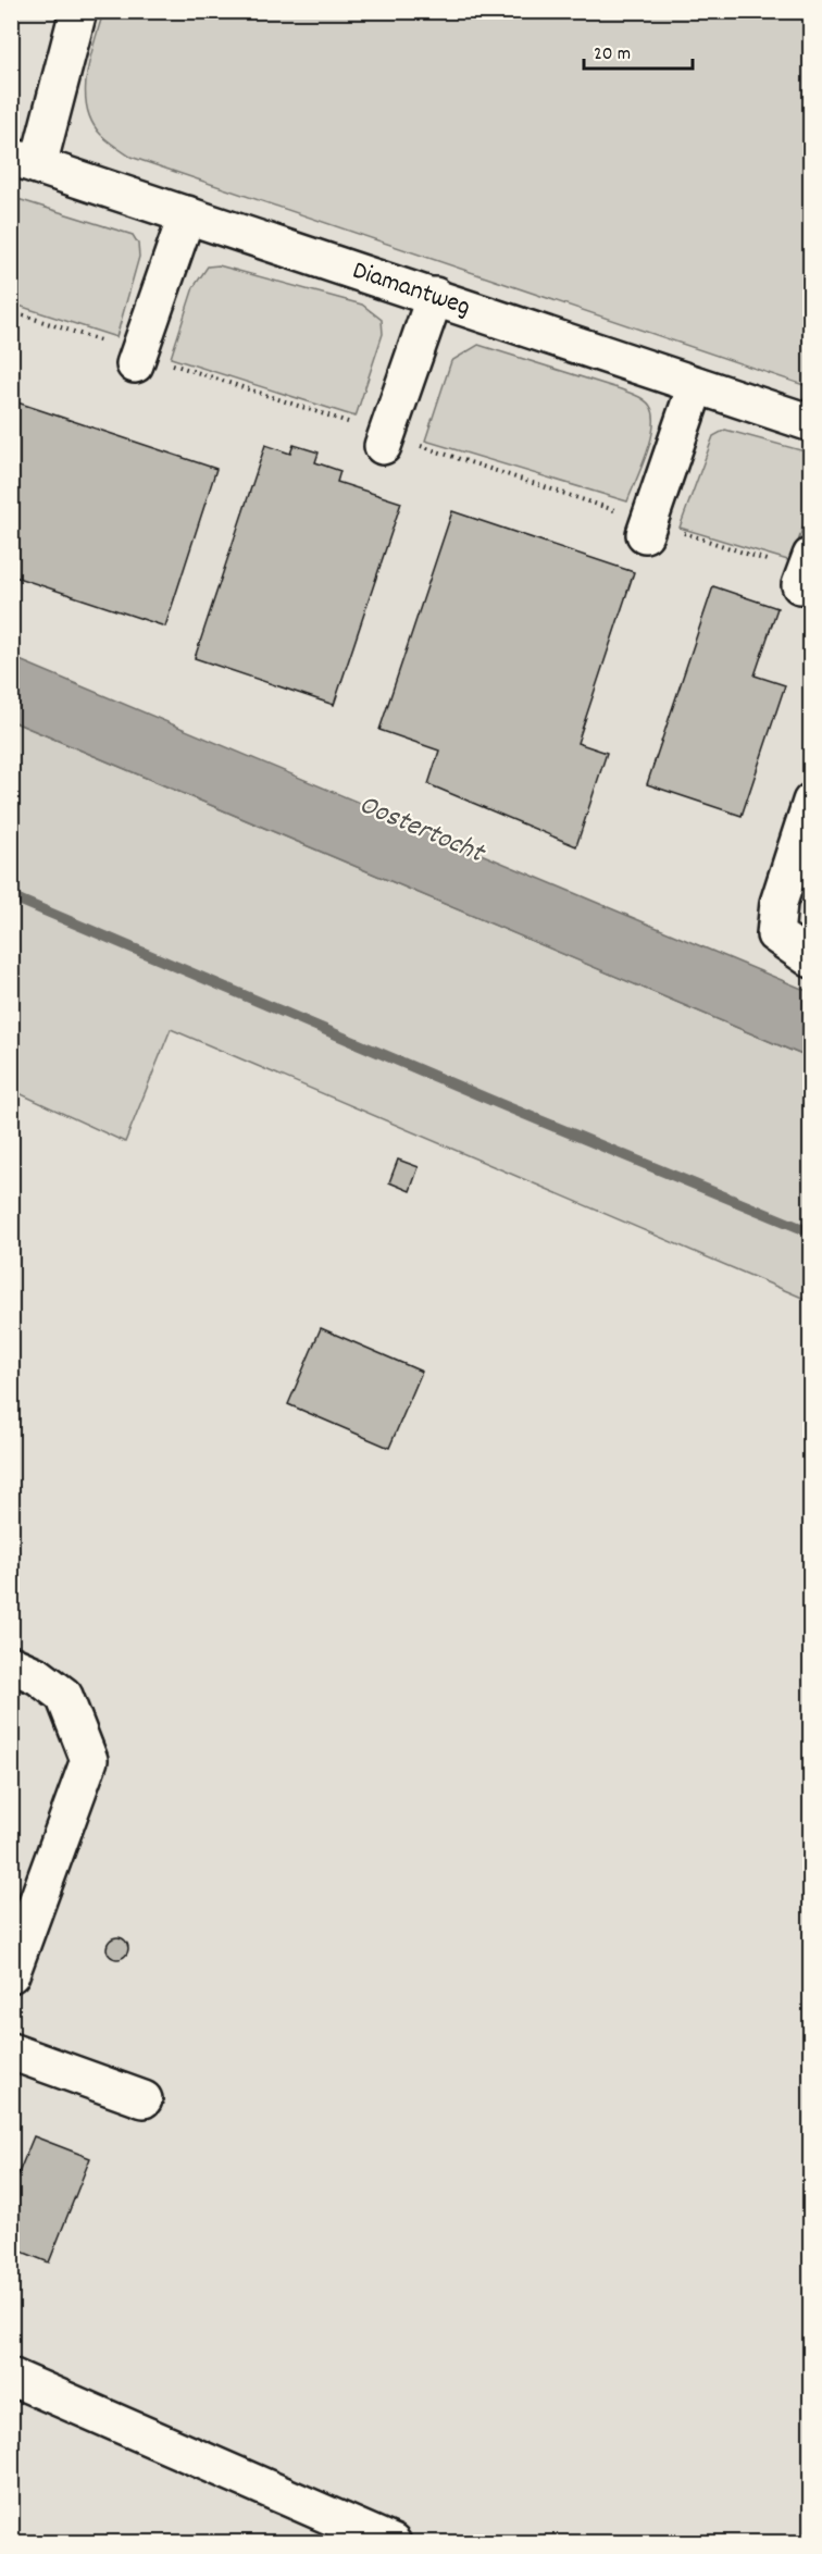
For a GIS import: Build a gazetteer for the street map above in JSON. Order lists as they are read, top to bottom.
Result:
{
  "streets": {
    "street": ["Diamantweg"]
  },
  "water": ["Oostertocht"],
  "scale_bar": "20 m"
}
